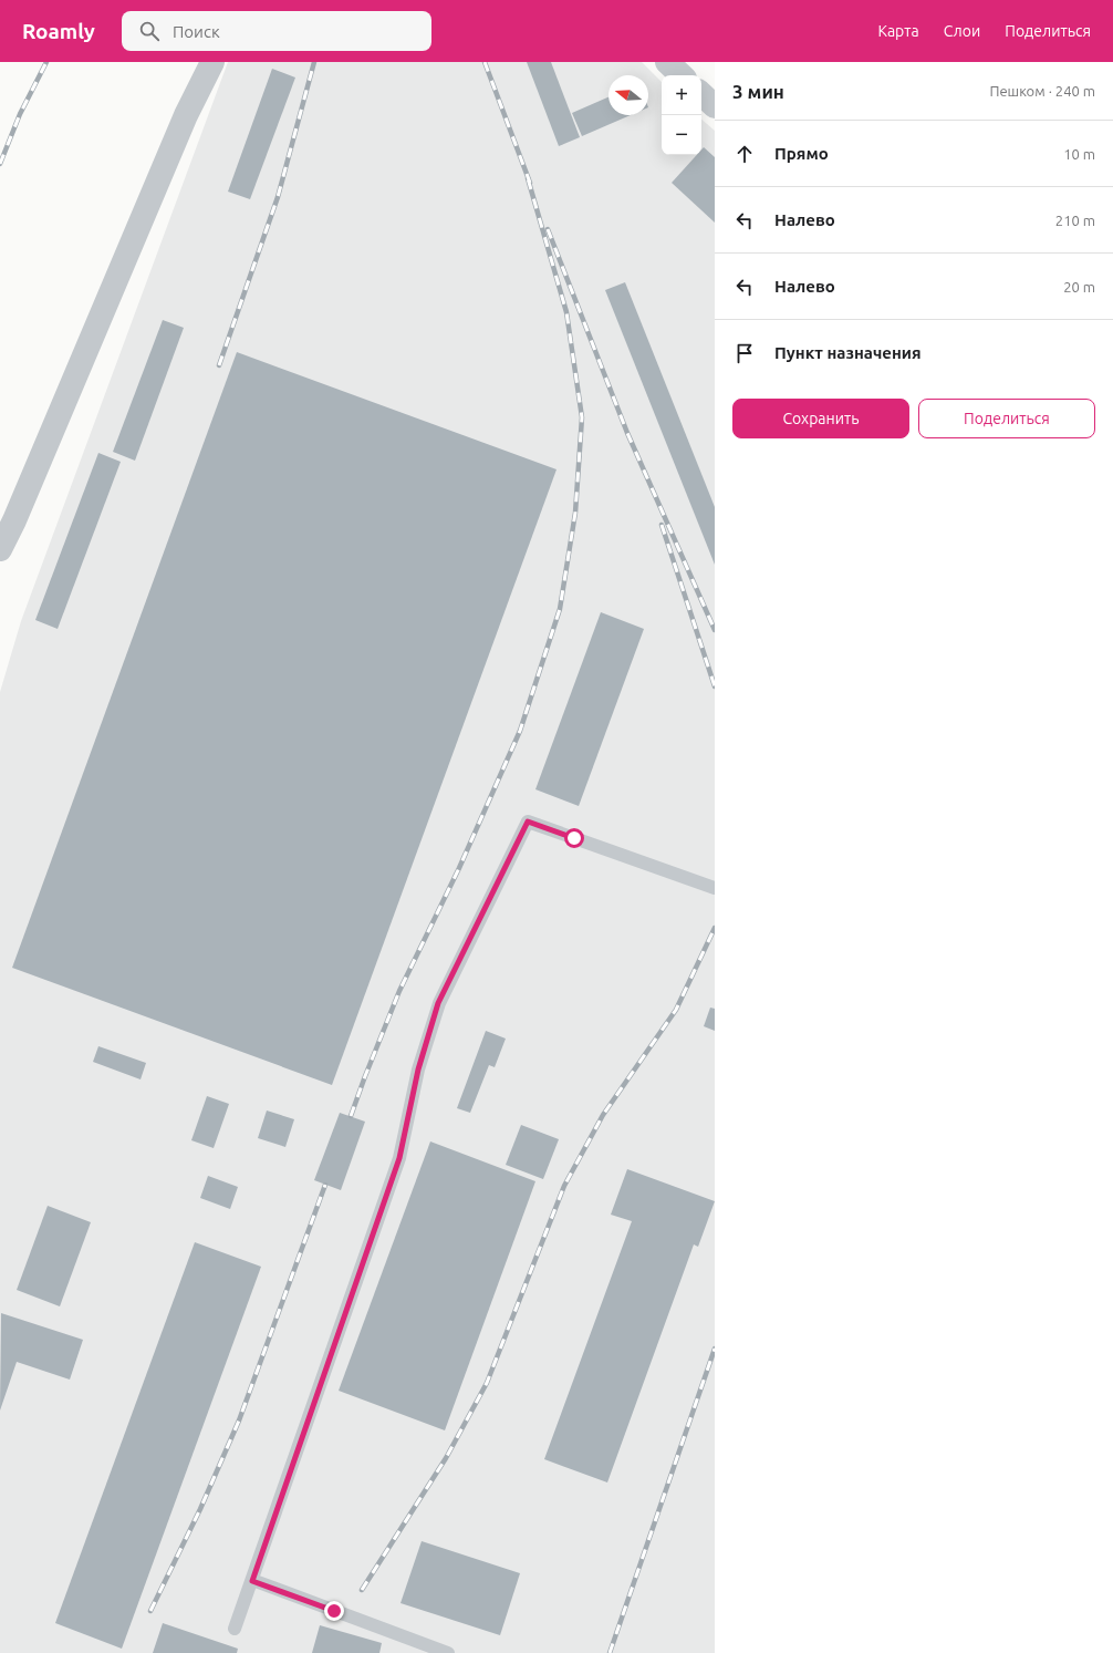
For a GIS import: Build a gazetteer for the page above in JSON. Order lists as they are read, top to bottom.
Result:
{
  "north": "left",
  "page": {
    "header": "Roamly",
    "search": "Поиск",
    "nav": ["Карта", "Слои", "Поделиться"],
    "heading": ["3 мин", "Пешком · 240 m"],
    "map_buttons": ["+", "−"],
    "list": [
      ["Прямо", "10 m"],
      ["Налево", "210 m"],
      ["Налево", "20 m"],
      "Пункт назначения"
    ],
    "buttons": ["Сохранить", "Поделиться"]
  }
}
